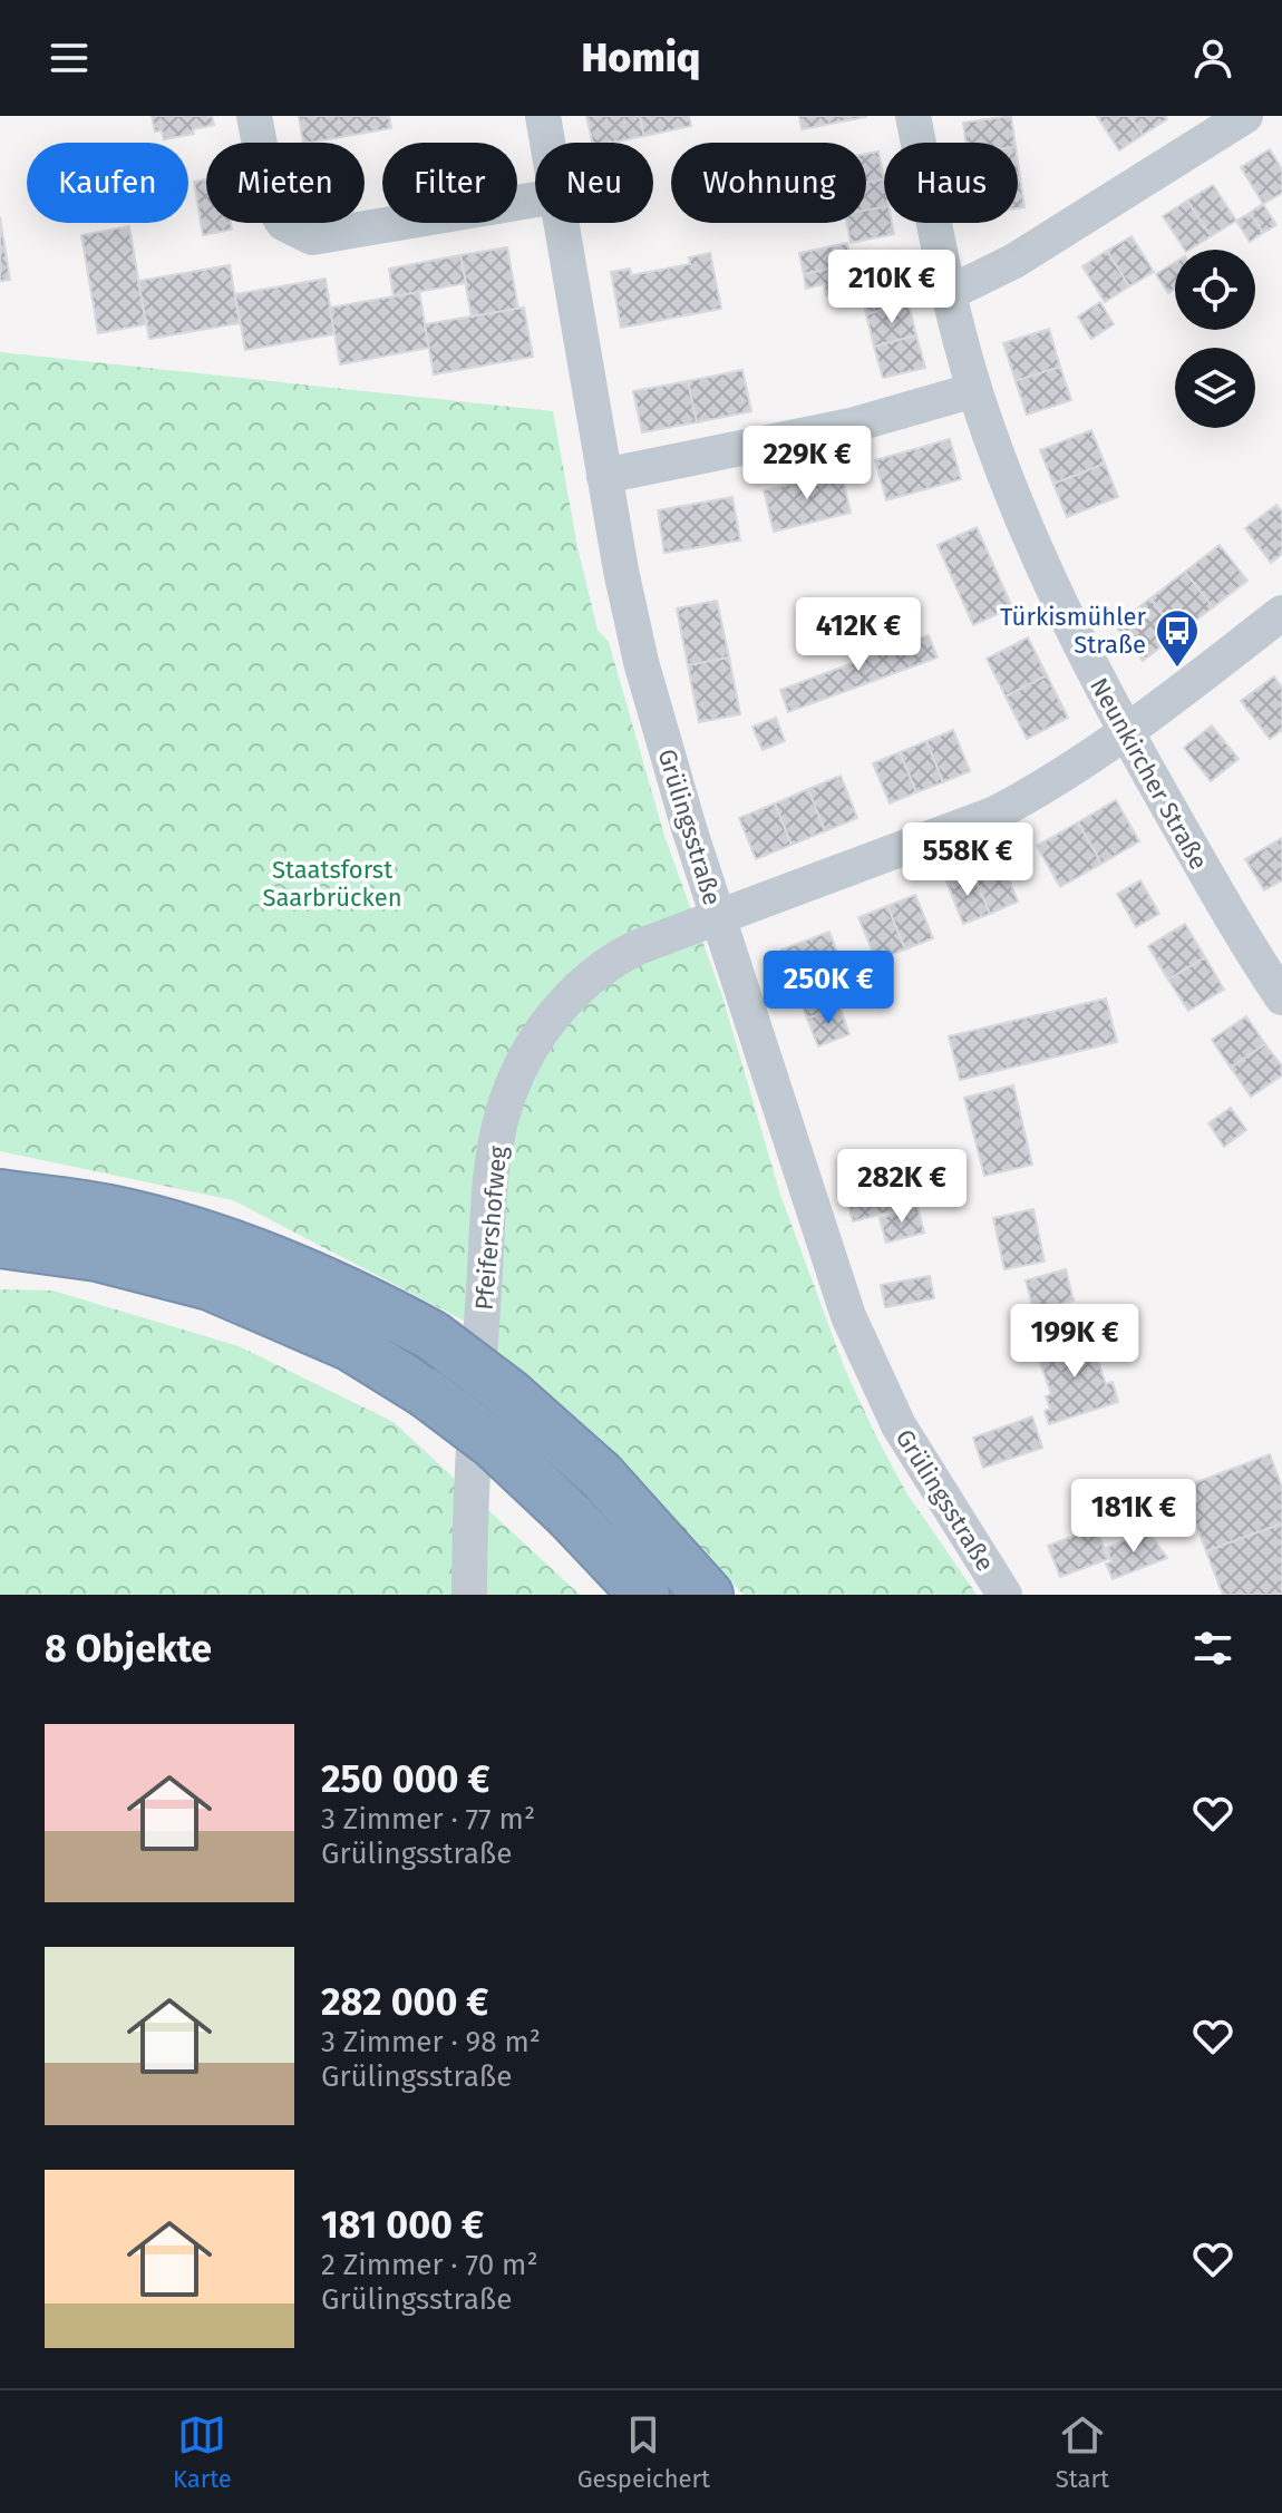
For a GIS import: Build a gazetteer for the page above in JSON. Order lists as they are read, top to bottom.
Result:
{
  "streets": {
    "street": ["Neunkircher Straße", "Grülingsstraße", "Pfeifershofweg"]
  },
  "crossings": [
    ["Neunkircher Straße", "Pfeifershofweg"],
    ["Grülingsstraße", "Pfeifershofweg"]
  ],
  "parks": ["Staatsforst Saarbrücken"],
  "places": {
    "bus stop": ["Türkismühler Straße"]
  },
  "page": {
    "header": "Homiq",
    "chip": [
      "Kaufen",
      "Mieten",
      "Filter",
      "Neu",
      "Wohnung",
      "Haus"
    ],
    "price": [
      "210K €",
      "229K €",
      "412K €",
      "558K €",
      "250K €",
      "282K €",
      "199K €",
      "181K €"
    ],
    "heading": "8 Objekte",
    "list": [
      {
        "name": "250 000 €",
        "note": "3 Zimmer · 77 m² · Grülingsstraße"
      },
      {
        "name": "282 000 €",
        "note": "3 Zimmer · 98 m² · Grülingsstraße"
      },
      {
        "name": "181 000 €",
        "note": "2 Zimmer · 70 m² · Grülingsstraße"
      }
    ],
    "tabs": ["Karte", "Gespeichert", "Start"]
  }
}
